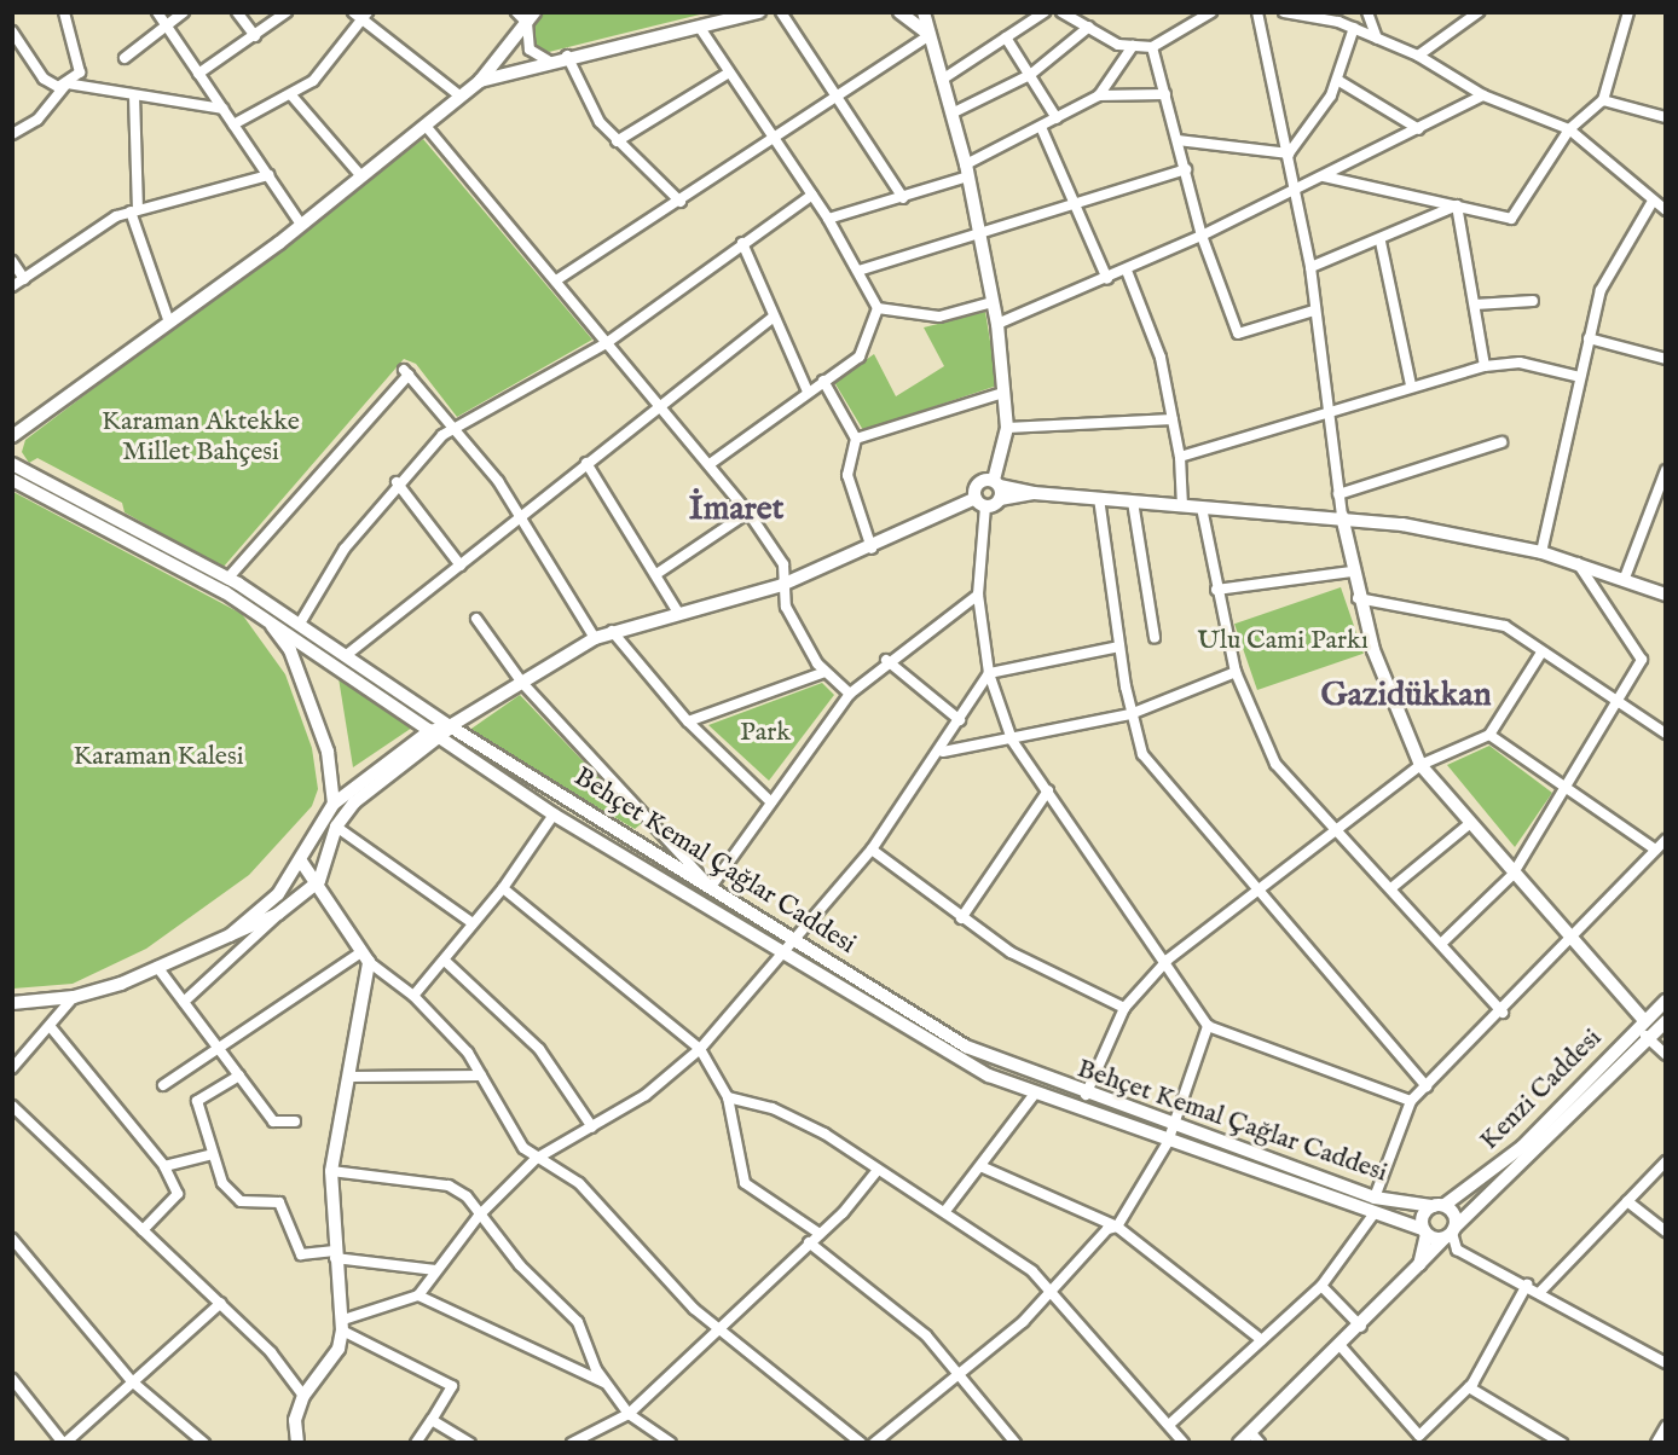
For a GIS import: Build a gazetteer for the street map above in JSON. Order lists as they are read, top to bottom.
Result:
{
  "streets": {
    "main road": ["Behçet Kemal Çağlar Caddesi", "Kenzi Caddesi"]
  },
  "crossings": [
    ["Behçet Kemal Çağlar Caddesi", "Kenzi Caddesi"]
  ],
  "districts": ["İmaret", "Gazidükkan"],
  "parks": [
    "Karaman Aktekke Millet Bahçesi",
    "Ulu Cami Parkı",
    "Park",
    "Karaman Kalesi"
  ]
}
